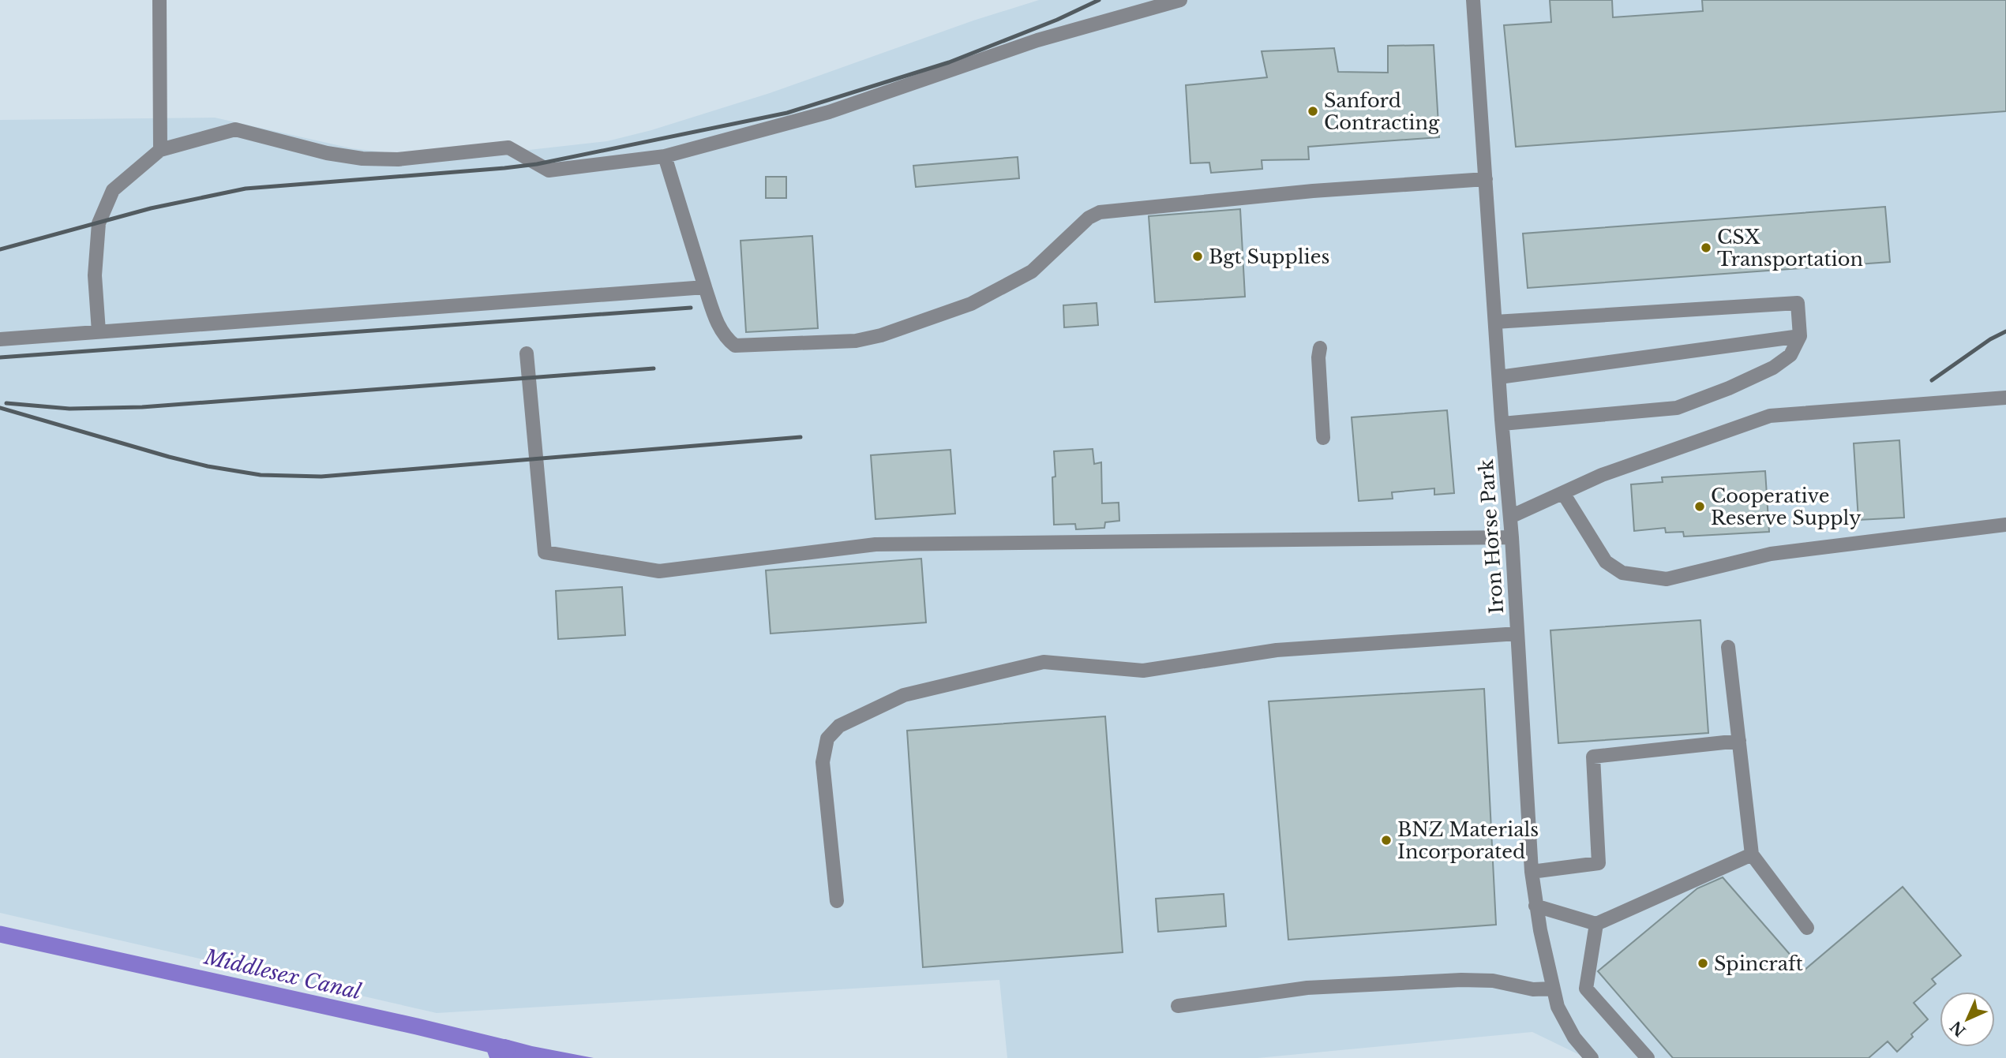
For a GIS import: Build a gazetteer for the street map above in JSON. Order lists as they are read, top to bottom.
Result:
{
  "streets": {
    "street": ["Iron Horse Park"]
  },
  "water": ["Middlesex Canal"],
  "places": [
    "Sanford Contracting",
    "CSX Transportation",
    "Bgt Supplies",
    "Cooperative Reserve Supply",
    "BNZ Materials Incorporated",
    "Spincraft"
  ],
  "north": "bottom left"
}
